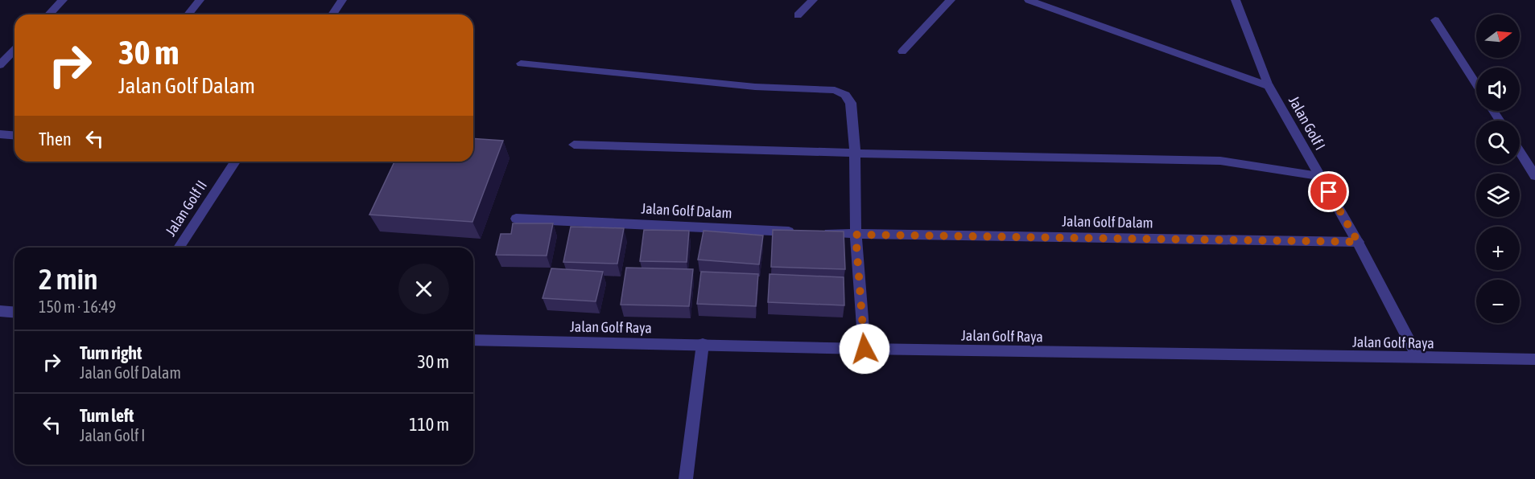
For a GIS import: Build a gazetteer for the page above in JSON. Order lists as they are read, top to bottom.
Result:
{
  "streets": {
    "street": [
      "Jalan Golf I",
      "Jalan Golf II",
      "Jalan Golf Dalam",
      "Jalan Golf Raya"
    ]
  },
  "crossings": [
    ["Jalan Golf I", "Jalan Golf Dalam"],
    ["Jalan Golf I", "Jalan Golf Raya"]
  ],
  "north": "right",
  "page": {
    "map_buttons": ["+", "−"],
    "turn": ["30 m", "Jalan Golf Dalam"],
    "then": "Then",
    "heading": ["2 min", "150 m · 16:49"],
    "list": [
      {
        "name": "Turn right",
        "note": "Jalan Golf Dalam",
        "value": "30 m"
      },
      {
        "name": "Turn left",
        "note": "Jalan Golf I",
        "value": "110 m"
      }
    ]
  }
}
